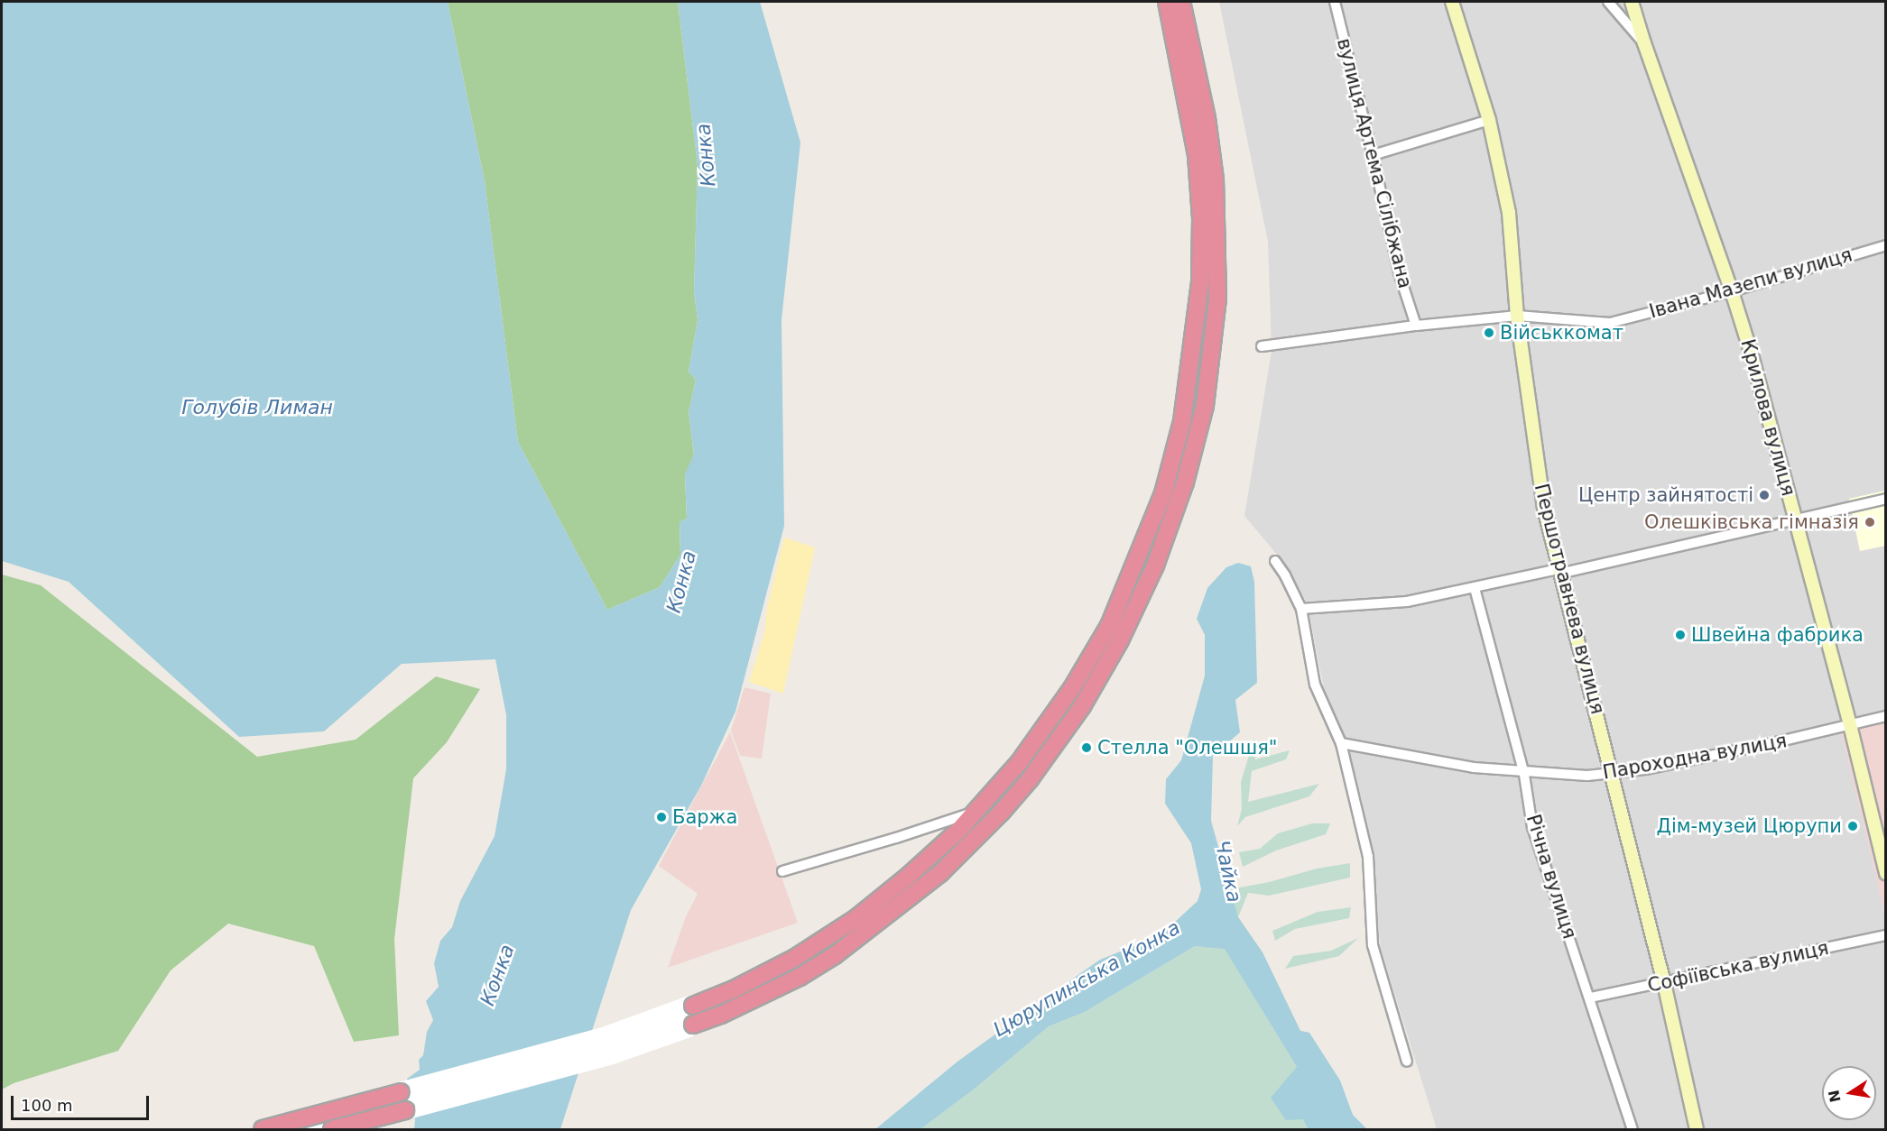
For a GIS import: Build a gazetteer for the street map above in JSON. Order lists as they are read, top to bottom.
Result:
{
  "streets": {
    "street": [
      "вулиця Артема Сілібжана",
      "Івана Мазепи вулиця",
      "Крилова вулиця",
      "Першотравнева вулиця",
      "Пароходна вулиця",
      "Річна вулиця",
      "Софіївська вулиця"
    ]
  },
  "crossings": [
    ["вулиця Артема Сілібжана", "Івана Мазепи вулиця"],
    ["Івана Мазепи вулиця", "Крилова вулиця"],
    ["Івана Мазепи вулиця", "Першотравнева вулиця"],
    ["Крилова вулиця", "Пароходна вулиця"],
    ["Першотравнева вулиця", "Пароходна вулиця"],
    ["Першотравнева вулиця", "Софіївська вулиця"],
    ["Пароходна вулиця", "Річна вулиця"],
    ["Річна вулиця", "Софіївська вулиця"]
  ],
  "water": [
    "Конка",
    "Голубів Лиман",
    "Чайка",
    "Цюрупинська Конка"
  ],
  "places": [
    "Військкомат",
    "Центр зайнятості",
    "Олешківська гімназія",
    "Швейна фабрика",
    "Стелла \"Олешшя\"",
    "Баржа",
    "Дім-музей Цюрупи"
  ],
  "scale_bar": "100 m",
  "north": "left"
}
